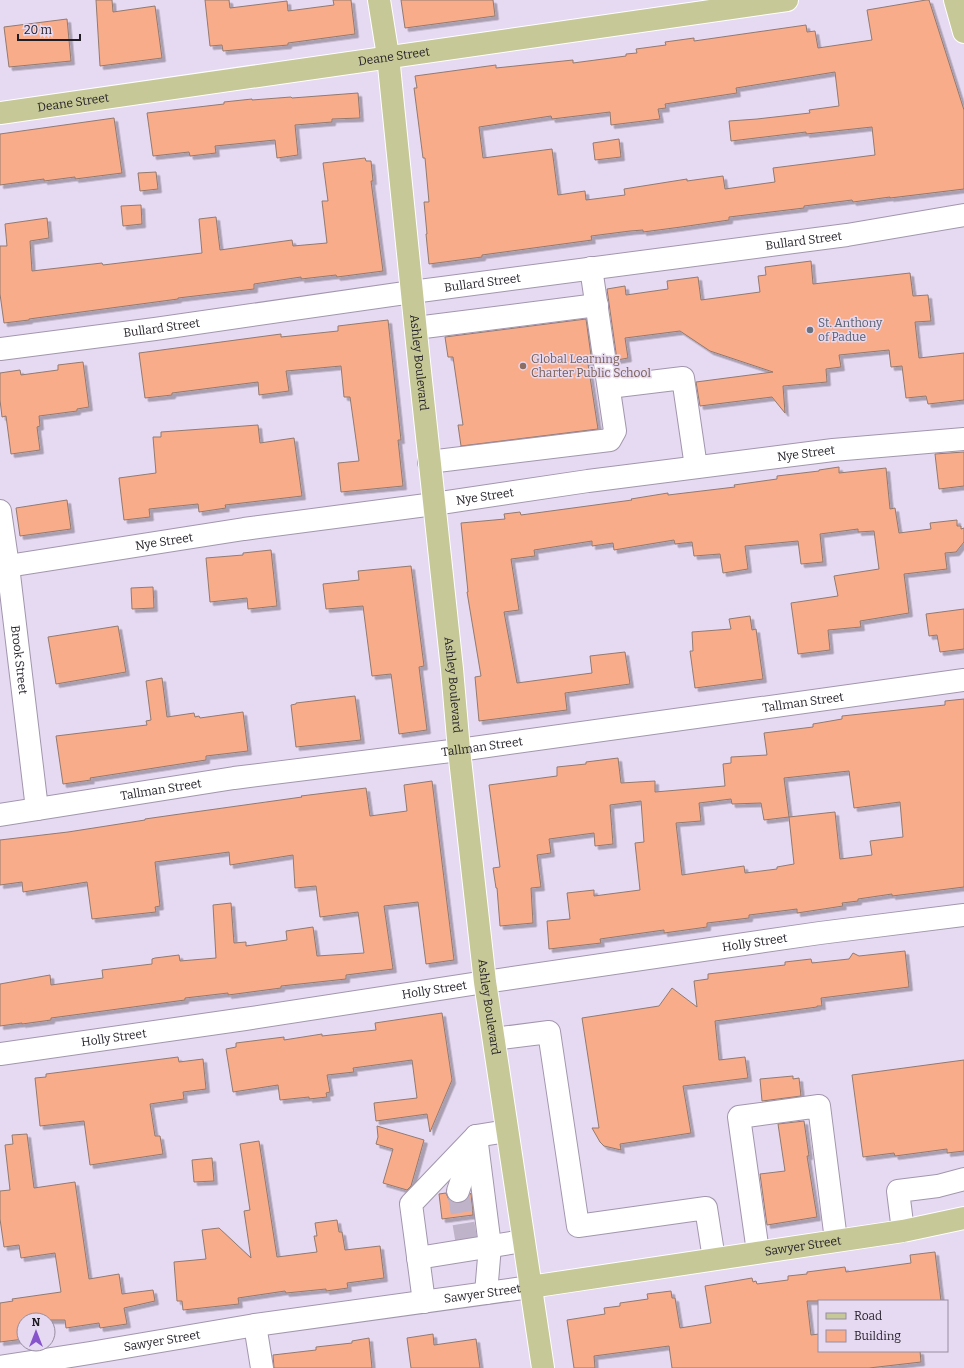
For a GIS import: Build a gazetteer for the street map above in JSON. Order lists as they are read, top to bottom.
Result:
{
  "streets": {
    "main road": ["Deane Street", "Ashley Boulevard", "Sawyer Street"],
    "street": [
      "Bullard Street",
      "Nye Street",
      "Brook Street",
      "Tallman Street",
      "Holly Street"
    ]
  },
  "crossings": [
    ["Deane Street", "Ashley Boulevard"],
    ["Bullard Street", "Ashley Boulevard"],
    ["Ashley Boulevard", "Nye Street"],
    ["Ashley Boulevard", "Tallman Street"],
    ["Ashley Boulevard", "Holly Street"],
    ["Ashley Boulevard", "Sawyer Street"],
    ["Nye Street", "Brook Street"],
    ["Brook Street", "Tallman Street"]
  ],
  "places": ["St. Anthony of Padue", "Global Learning Charter Public School"],
  "legend": ["Road", "Building"],
  "scale_bar": "20 m",
  "north": "top"
}
